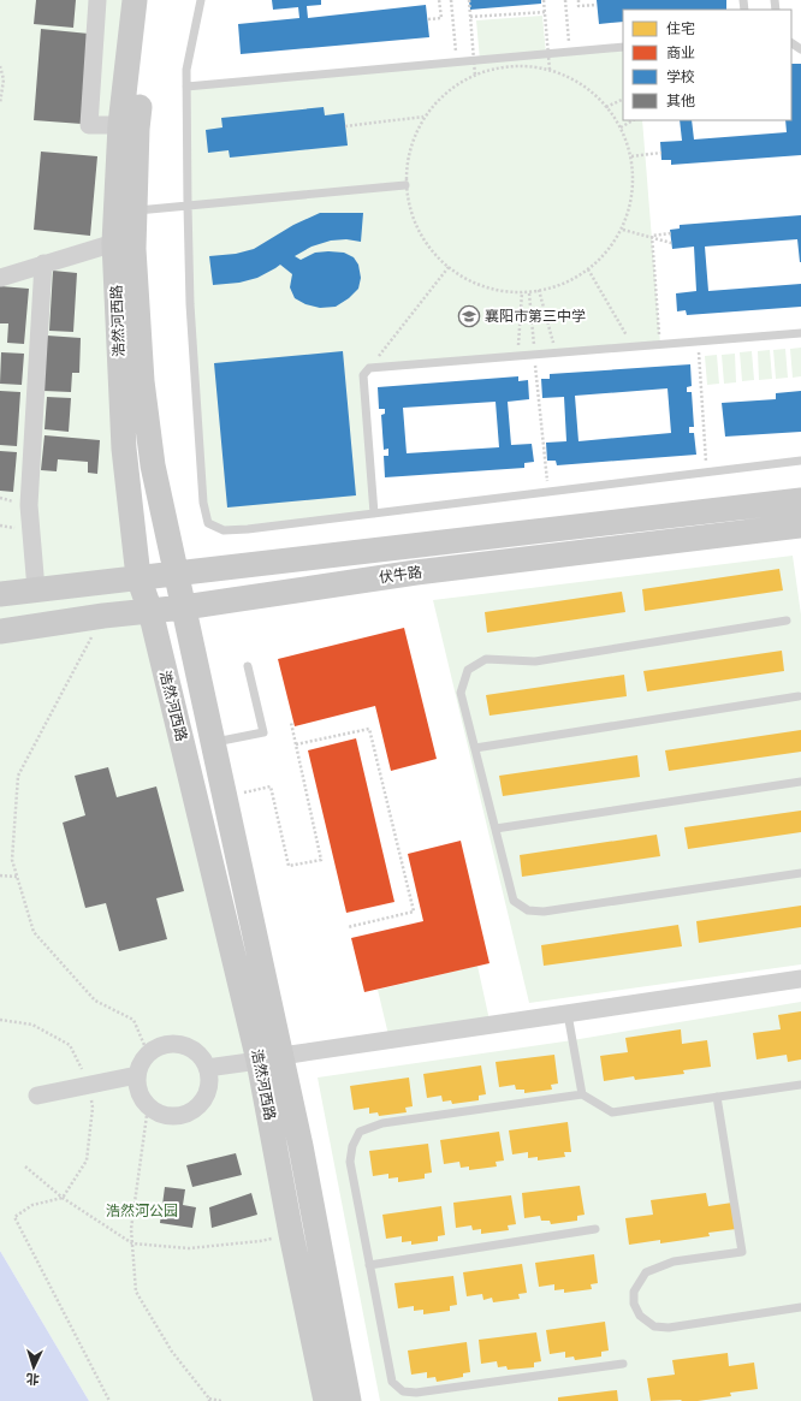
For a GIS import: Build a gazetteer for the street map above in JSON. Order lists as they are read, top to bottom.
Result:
{
  "streets": {
    "street": ["浩然河西路", "伏牛路"]
  },
  "crossings": [
    ["浩然河西路", "伏牛路"]
  ],
  "parks": ["浩然河公园"],
  "places": {
    "school or university": ["襄阳市第三中学"]
  },
  "legend": [
    "住宅",
    "商业",
    "学校",
    "其他"
  ],
  "north": "bottom"
}
